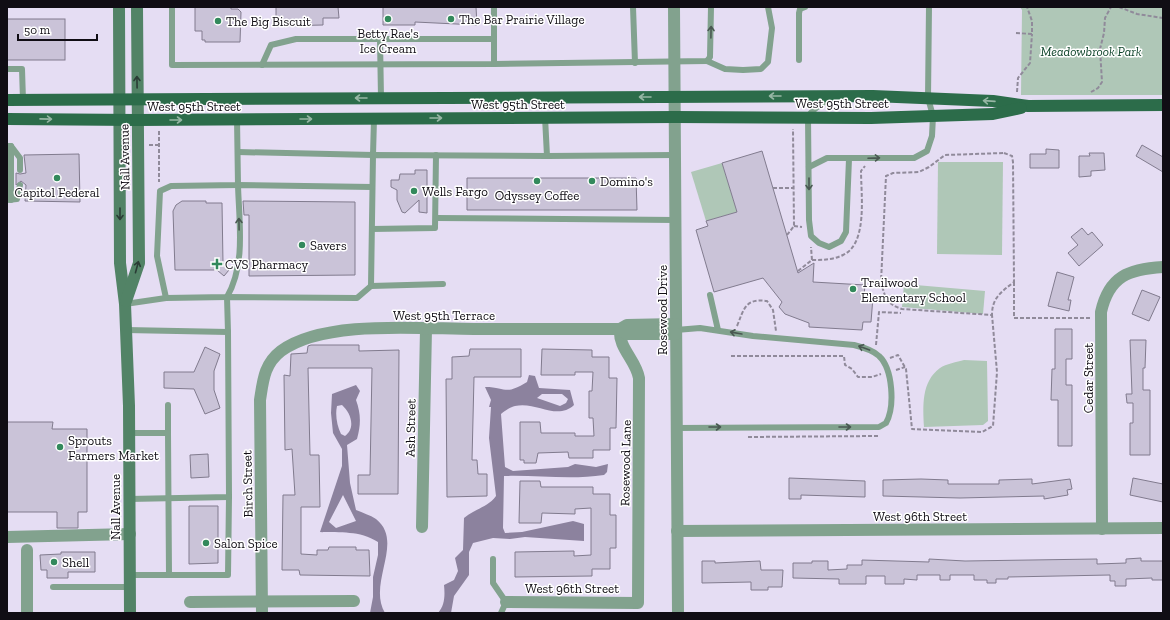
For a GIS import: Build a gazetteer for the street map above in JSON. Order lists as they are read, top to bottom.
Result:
{
  "streets": {
    "main road": ["West 95th Street", "Nall Avenue"],
    "street": [
      "Rosewood Drive",
      "West 95th Terrace",
      "Cedar Street",
      "Ash Street",
      "Rosewood Lane",
      "Birch Street",
      "West 96th Street"
    ]
  },
  "crossings": [
    ["West 95th Street", "Nall Avenue"],
    ["West 95th Street", "Rosewood Drive"],
    ["Rosewood Drive", "West 95th Terrace"],
    ["Rosewood Drive", "West 96th Street"],
    ["West 95th Terrace", "Ash Street"],
    ["West 95th Terrace", "Rosewood Lane"],
    ["West 95th Terrace", "Birch Street"],
    ["Cedar Street", "West 96th Street"],
    ["Rosewood Lane", "West 96th Street"]
  ],
  "parks": ["Meadowbrook Park"],
  "places": {
    "other": [
      "Betty Rae's Ice Cream",
      "The Bar Prairie Village",
      "The Big Biscuit",
      "Capitol Federal",
      "Odyssey Coffee",
      "Domino's",
      "Wells Fargo",
      "Savers",
      "Trailwood Elementary School",
      "Sprouts Farmers Market",
      "Salon Spice",
      "Shell"
    ],
    "health": ["CVS Pharmacy"]
  },
  "scale_bar": "50 m"
}
